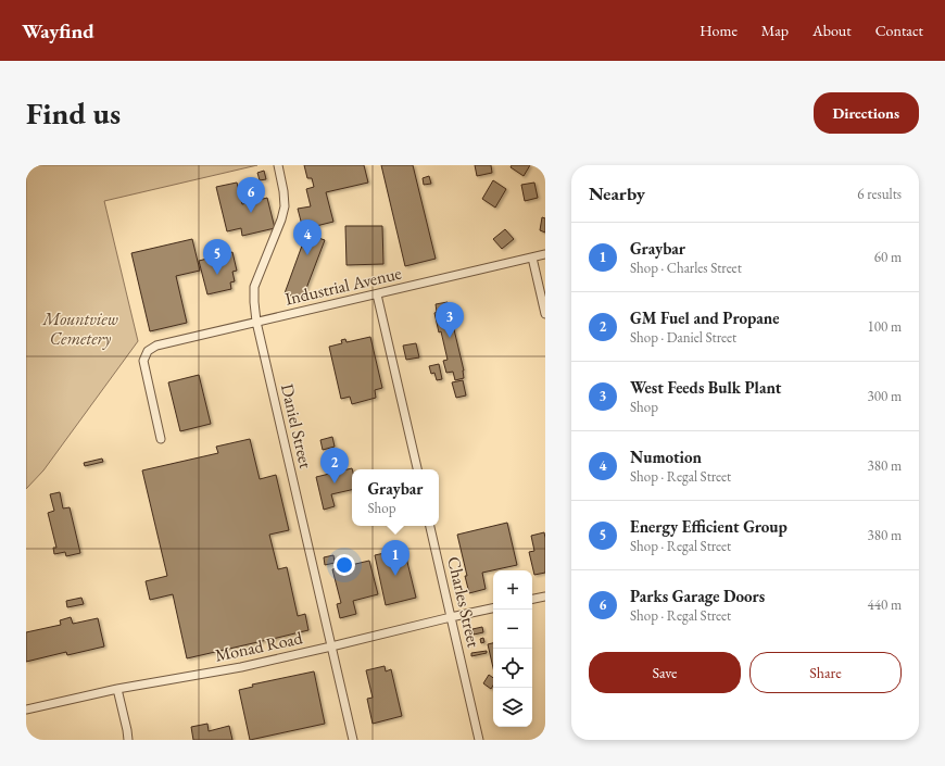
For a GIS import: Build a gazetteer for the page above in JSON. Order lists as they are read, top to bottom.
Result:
{
  "streets": {
    "street": [
      "Industrial Avenue",
      "Daniel Street",
      "Charles Street",
      "Monad Road"
    ]
  },
  "crossings": [
    ["Industrial Avenue", "Daniel Street"],
    ["Daniel Street", "Monad Road"],
    ["Charles Street", "Monad Road"]
  ],
  "parks": ["Mountview Cemetery"],
  "page": {
    "header": "Wayfind",
    "nav": [
      "Home",
      "Map",
      "About",
      "Contact"
    ],
    "buttons": [
      "Directions",
      ["Save", "Share"]
    ],
    "title": "Find us",
    "heading": ["Nearby", "6 results"],
    "pins": [
      "6",
      "4",
      "5",
      "3",
      "2",
      "1"
    ],
    "list": [
      {
        "mark": "1",
        "name": "Graybar",
        "note": "Shop · Charles Street",
        "value": "60 m"
      },
      {
        "mark": "2",
        "name": "GM Fuel and Propane",
        "note": "Shop · Daniel Street",
        "value": "100 m"
      },
      {
        "mark": "3",
        "name": "West Feeds Bulk Plant",
        "note": "Shop",
        "value": "300 m"
      },
      {
        "mark": "4",
        "name": "Numotion",
        "note": "Shop · Regal Street",
        "value": "380 m"
      },
      {
        "mark": "5",
        "name": "Energy Efficient Group",
        "note": "Shop · Regal Street",
        "value": "380 m"
      },
      {
        "mark": "6",
        "name": "Parks Garage Doors",
        "note": "Shop · Regal Street",
        "value": "440 m"
      }
    ],
    "popup": ["Graybar", "Shop"],
    "map_buttons": ["+", "−"]
  }
}
